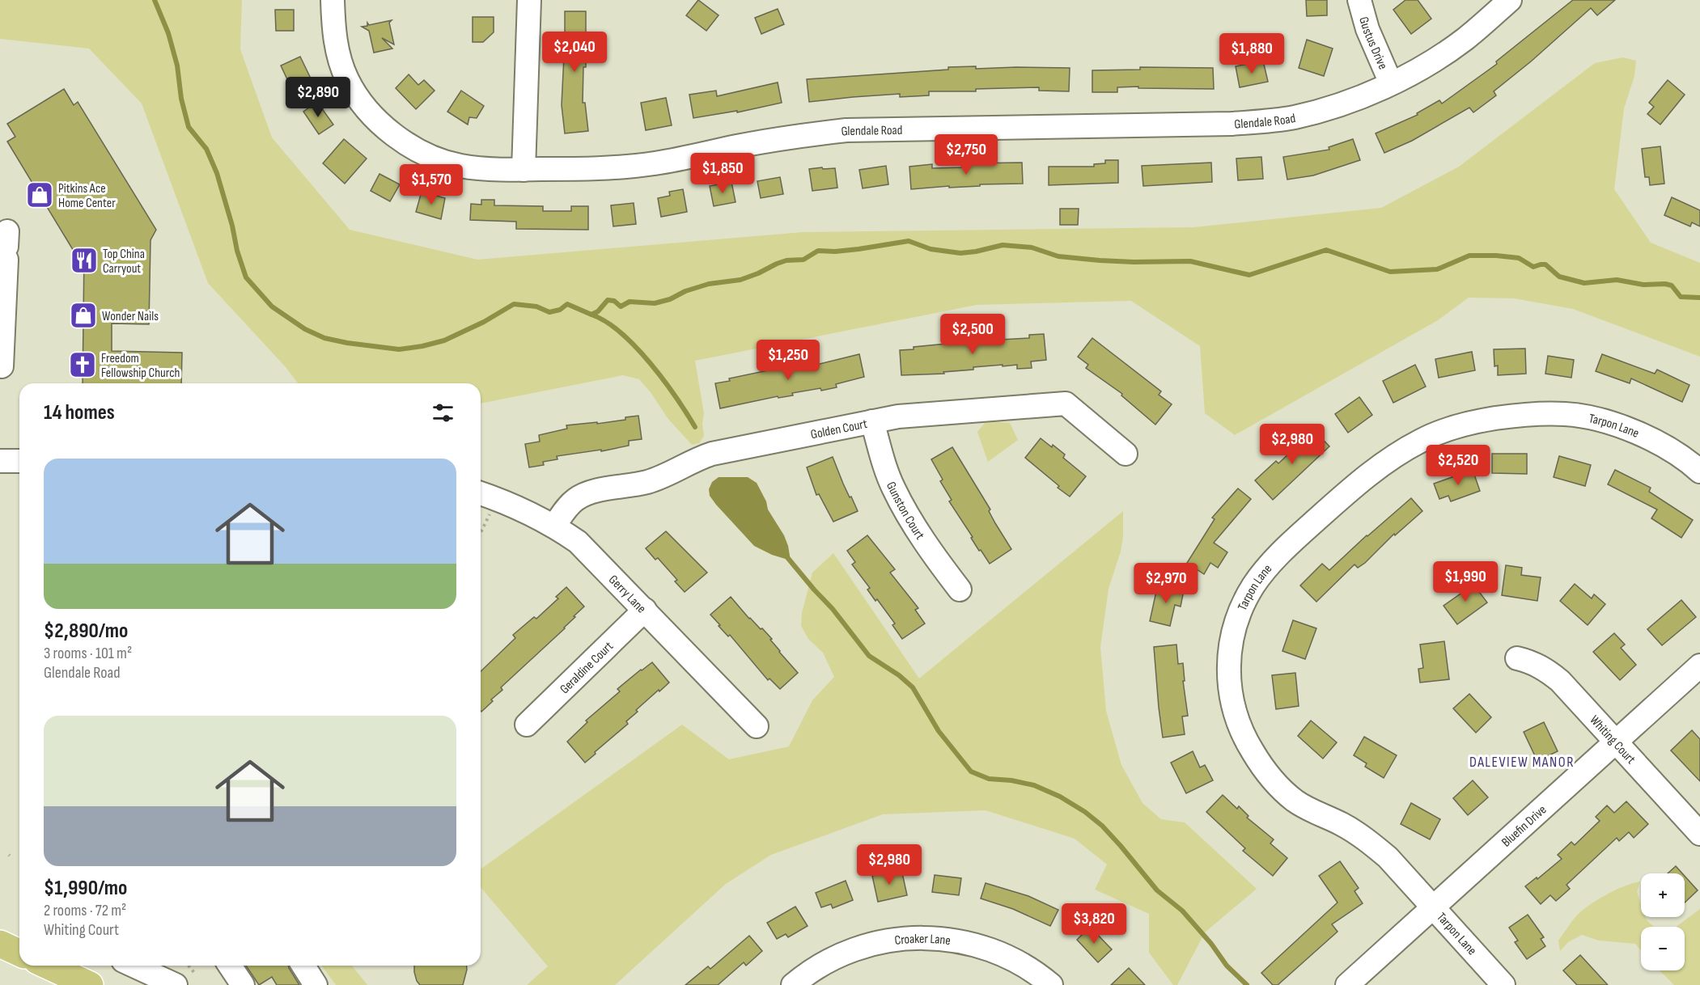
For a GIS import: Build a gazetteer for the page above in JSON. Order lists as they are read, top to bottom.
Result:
{
  "streets": {
    "street": [
      "Gustus Drive",
      "Glendale Road",
      "Tarpon Lane",
      "Golden Court",
      "Gunston Court",
      "Gerry Lane",
      "Geraldine Court",
      "Whiting Court",
      "Bluefin Drive",
      "Croaker Lane"
    ]
  },
  "crossings": [
    ["Gustus Drive", "Glendale Road"],
    ["Tarpon Lane", "Bluefin Drive"],
    ["Golden Court", "Gunston Court"],
    ["Golden Court", "Gerry Lane"],
    ["Gerry Lane", "Geraldine Court"],
    ["Whiting Court", "Bluefin Drive"]
  ],
  "districts": ["DALEVIEW MANOR"],
  "places": {
    "shop": ["Pitkins Ace Home Center", "Wonder Nails"],
    "restaurant": ["Top China Carryout"],
    "church": ["Freedom Fellowship Church"]
  },
  "page": {
    "price": [
      "$2,040",
      "$1,880",
      "$2,890",
      "$2,750",
      "$1,850",
      "$1,570",
      "$2,500",
      "$1,250",
      "$2,980",
      "$2,520",
      "$1,990",
      "$2,970",
      "$2,980",
      "$3,820"
    ],
    "heading": "14 homes",
    "list": [
      {
        "name": "$2,890/mo",
        "note": "3 rooms · 101 m² · Glendale Road"
      },
      {
        "name": "$1,990/mo",
        "note": "2 rooms · 72 m² · Whiting Court"
      }
    ],
    "map_buttons": ["+", "−"]
  }
}
